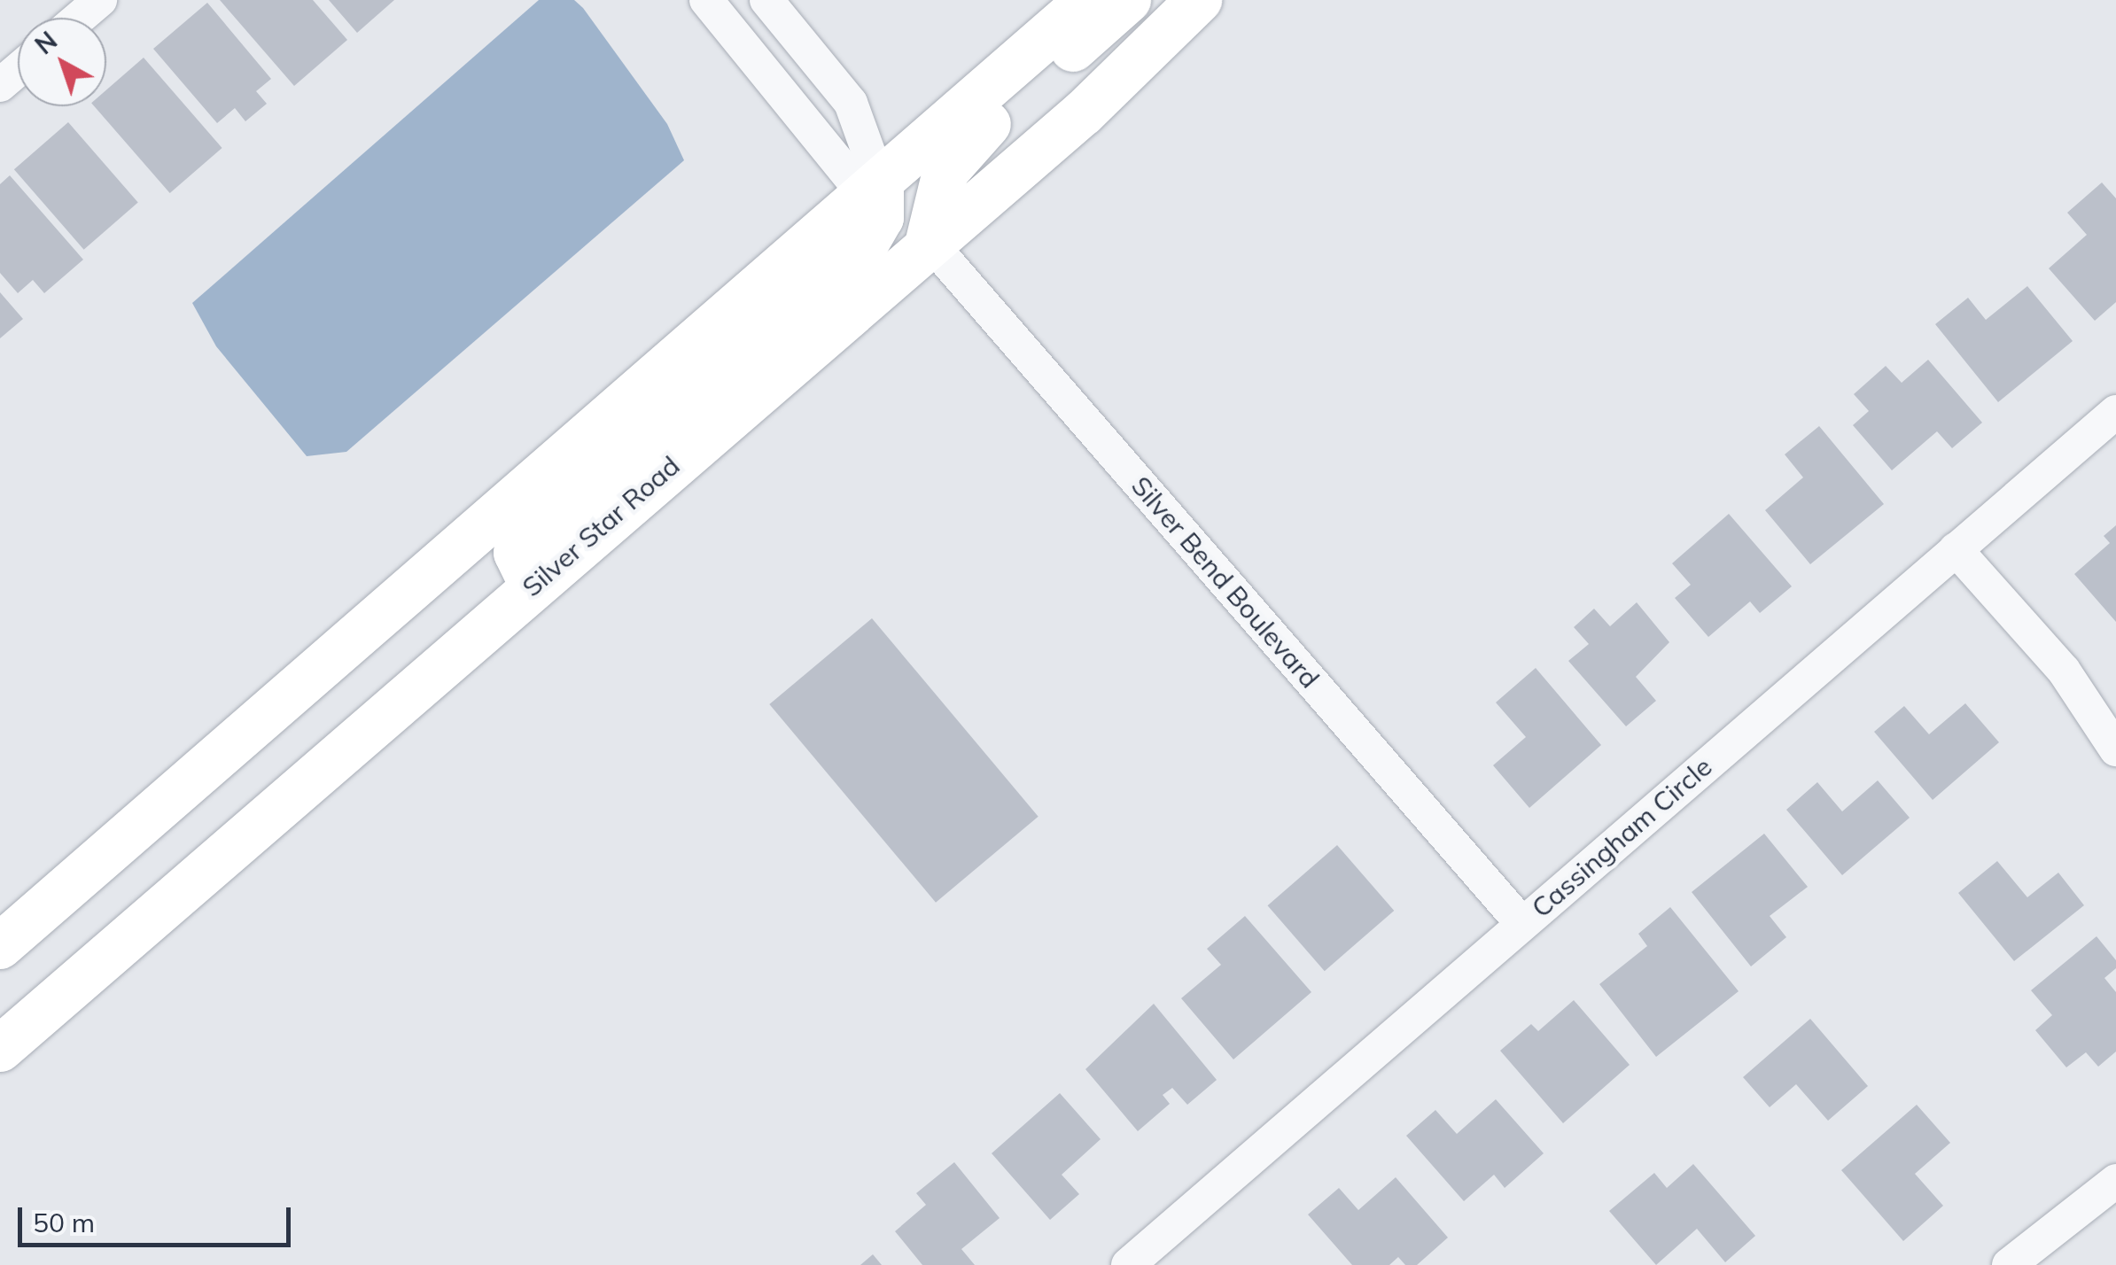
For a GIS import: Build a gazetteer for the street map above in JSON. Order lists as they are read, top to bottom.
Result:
{
  "streets": {
    "main road": ["Silver Star Road"],
    "street": ["Silver Bend Boulevard", "Cassingham Circle"]
  },
  "crossings": [
    ["Silver Star Road", "Silver Bend Boulevard"],
    ["Silver Bend Boulevard", "Cassingham Circle"]
  ],
  "scale_bar": "50 m",
  "north": "top left"
}
